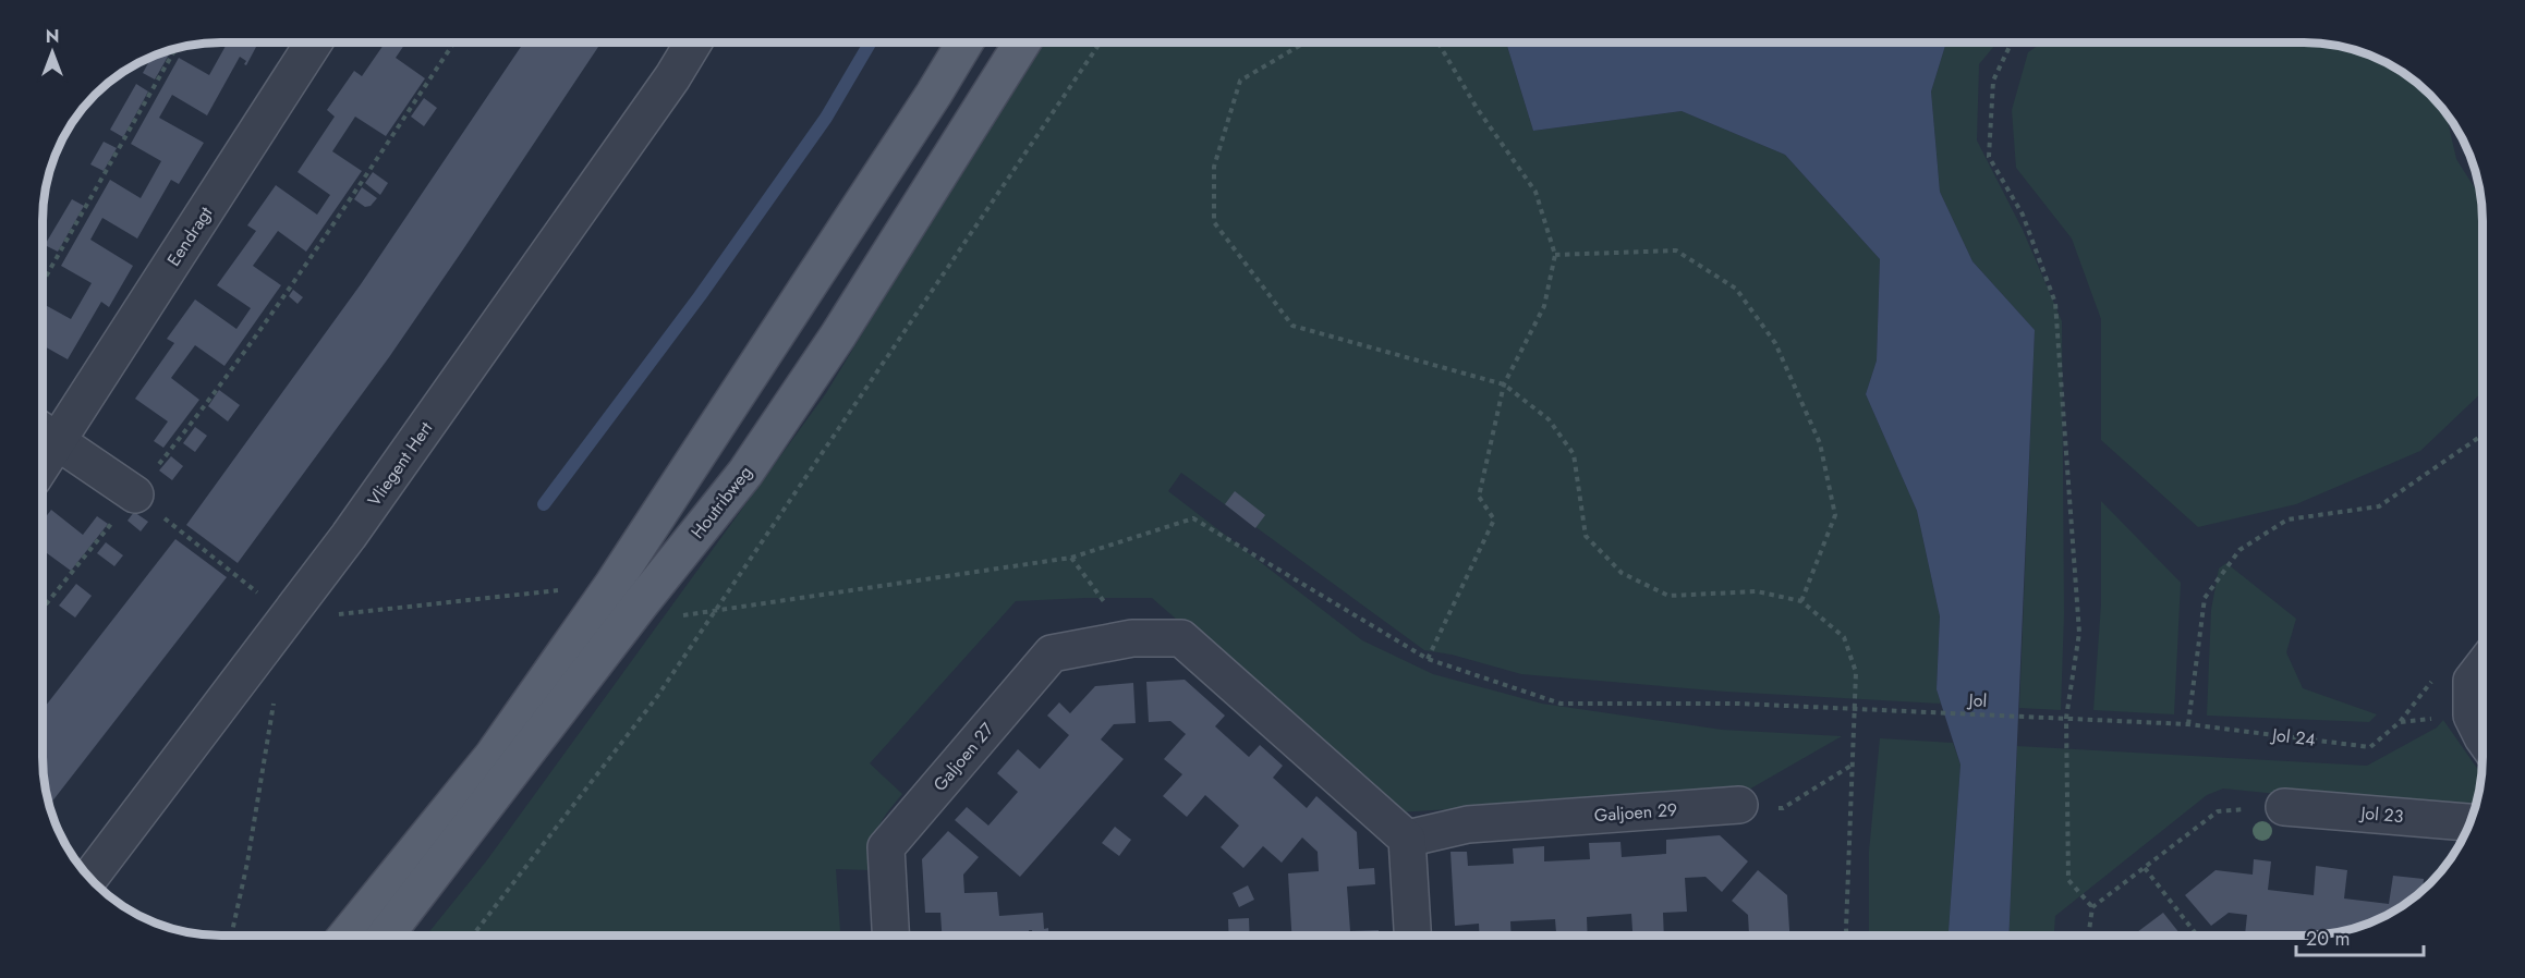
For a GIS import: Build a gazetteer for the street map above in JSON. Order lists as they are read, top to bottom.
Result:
{
  "streets": {
    "main road": ["Houtribweg"],
    "street": [
      "Eendragt",
      "Vliegent Hert",
      "Galjoen 27",
      "Galjoen 29",
      "Jol 23"
    ],
    "path": ["Jol", "Jol 24"]
  },
  "crossings": [
    ["Houtribweg", "Jol"],
    ["Jol", "Jol 24"]
  ],
  "scale_bar": "20 m",
  "north": "top"
}
